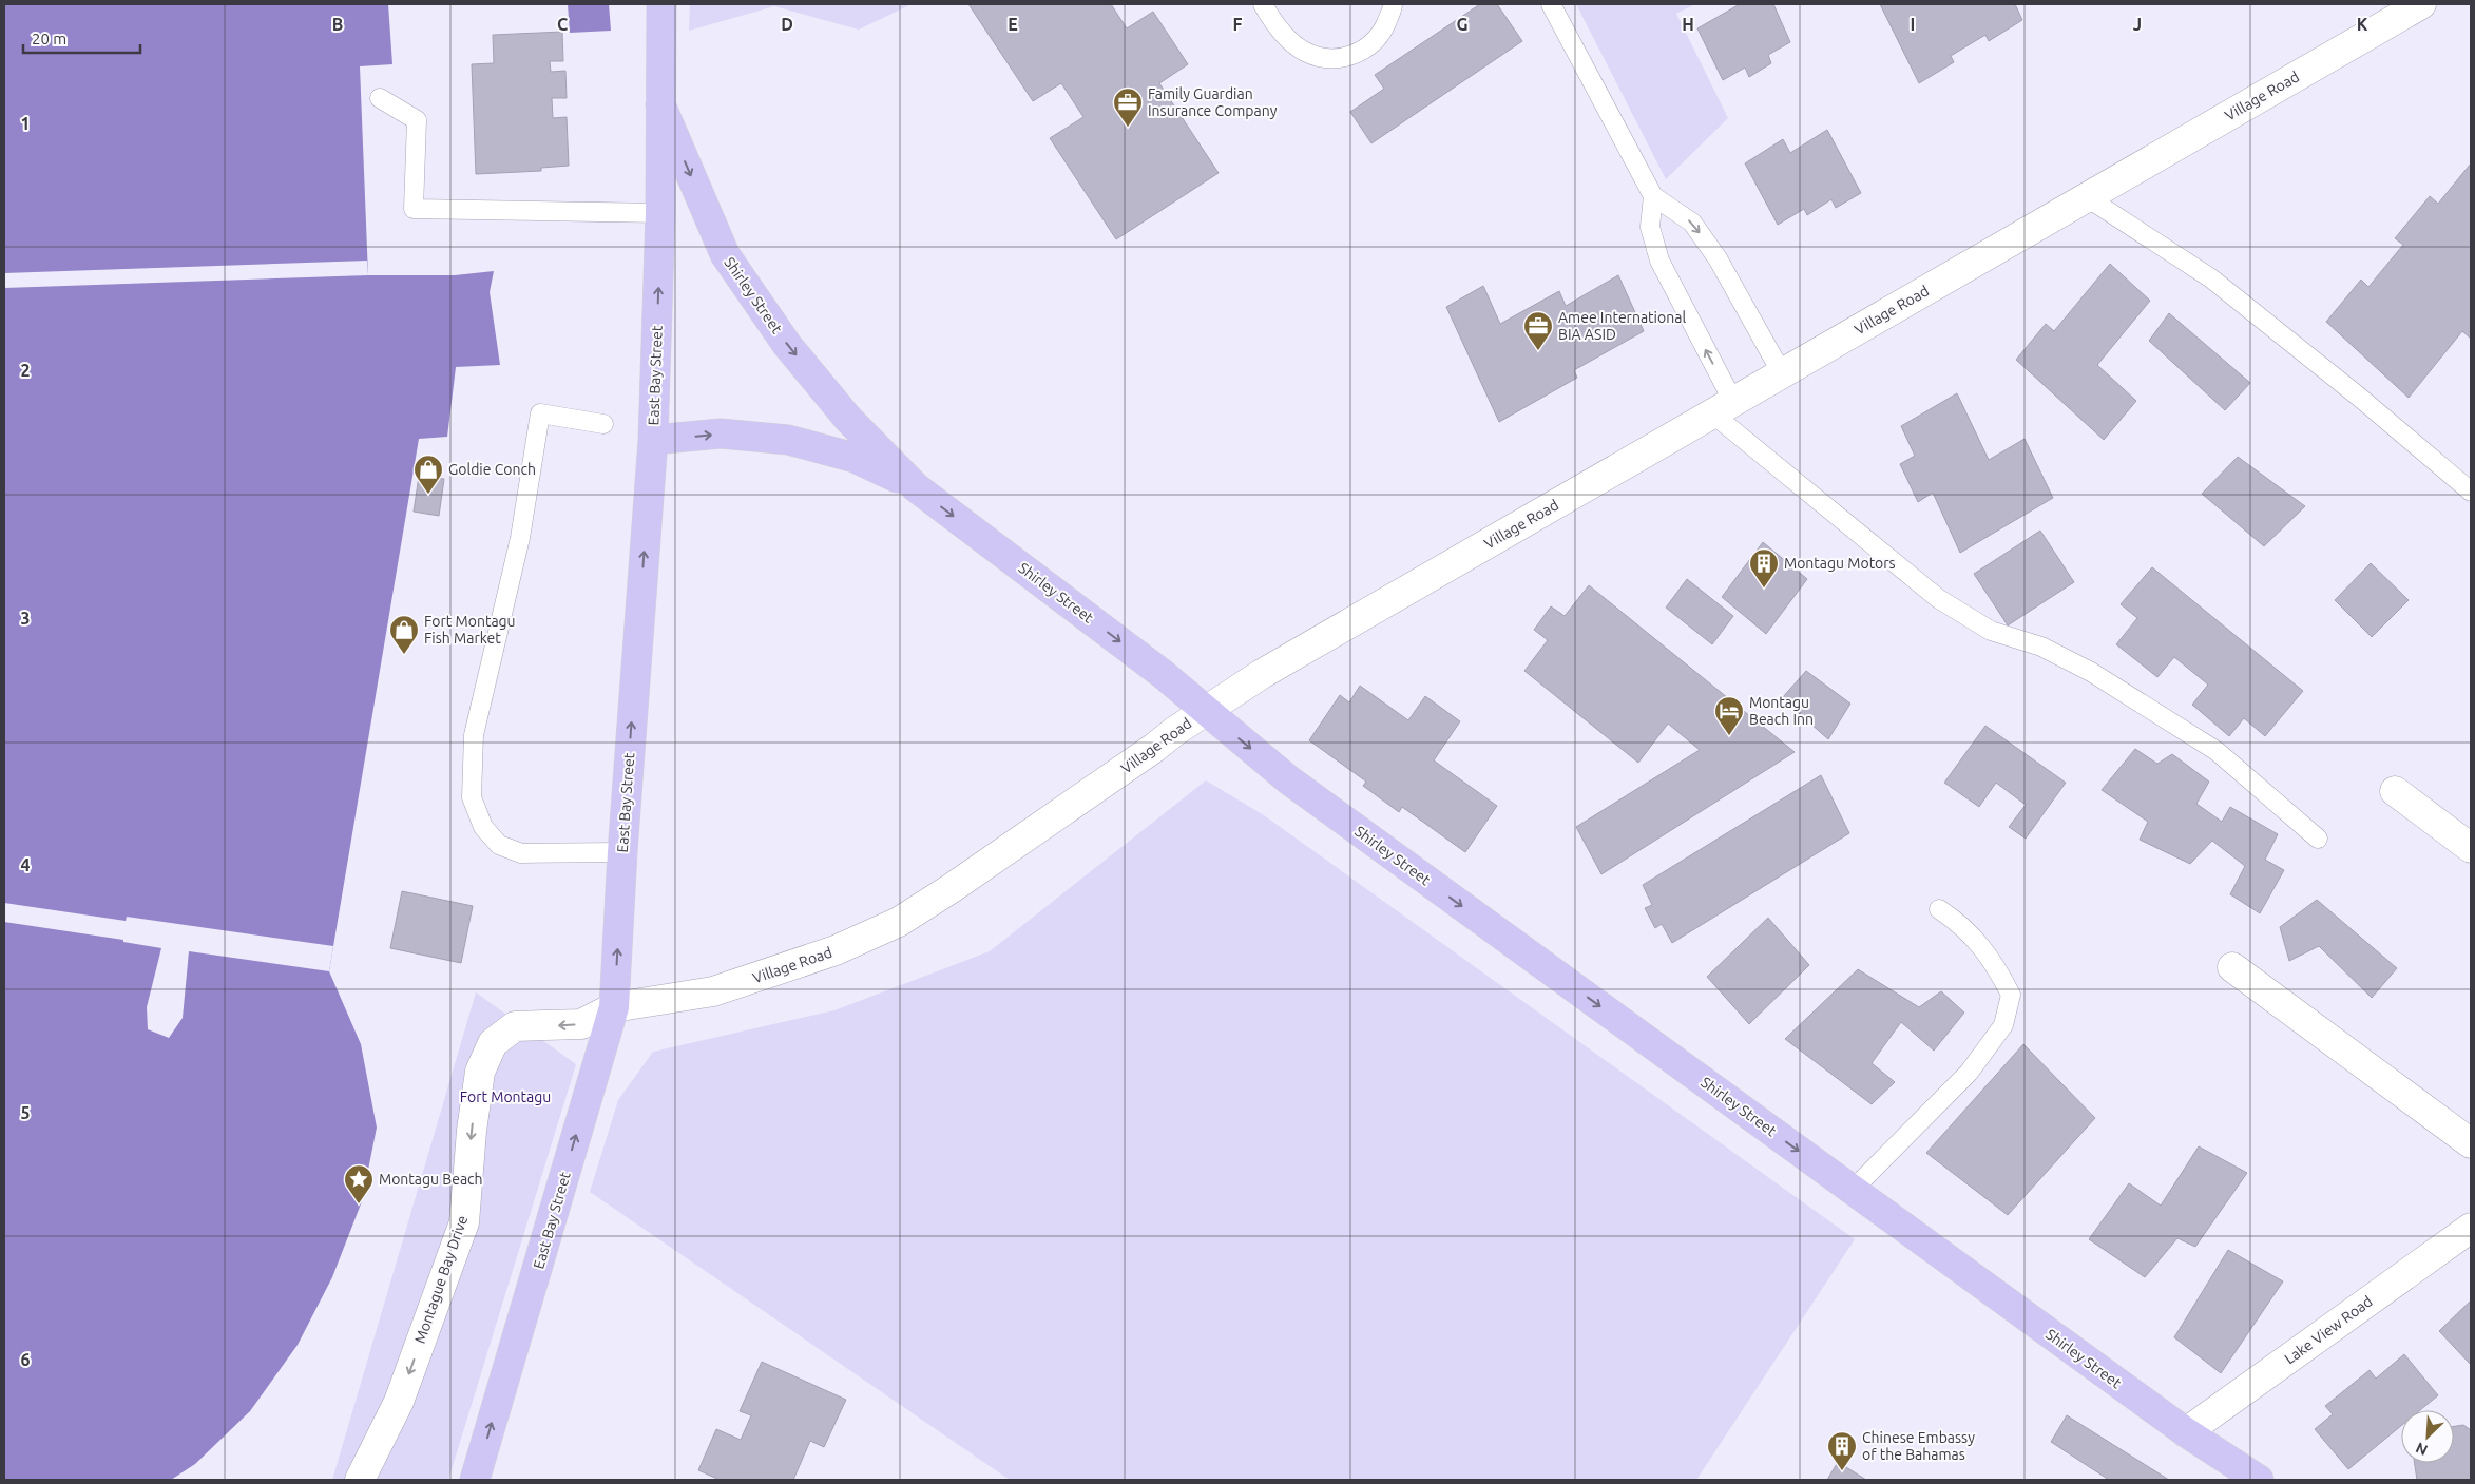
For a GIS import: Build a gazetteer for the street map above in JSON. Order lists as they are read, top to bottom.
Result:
{
  "streets": {
    "highway": ["Shirley Street", "East Bay Street"],
    "main road": ["Village Road", "Montague Bay Drive", "Lake View Road"]
  },
  "crossings": [
    ["Village Road", "Shirley Street"],
    ["Village Road", "East Bay Street"],
    ["Village Road", "Montague Bay Drive"],
    ["Shirley Street", "East Bay Street"],
    ["Shirley Street", "Lake View Road"],
    ["East Bay Street", "Montague Bay Drive"]
  ],
  "one_way": ["Shirley Street", "East Bay Street", "Montague Bay Drive"],
  "parks": ["Fort Montagu"],
  "places": {
    "office": ["Family Guardian Insurance Company", "Amee International BIA ASID"],
    "shop": ["Goldie Conch", "Fort Montagu Fish Market"],
    "building": ["Montagu Motors", "Chinese Embassy of the Bahamas"],
    "hotel": ["Montagu Beach Inn"],
    "place": ["Montagu Beach"]
  },
  "scale_bar": "20 m",
  "north": "bottom left",
  "grid": {
    "columns": [
      "B",
      "C",
      "D",
      "E",
      "F",
      "G",
      "H",
      "I",
      "J",
      "K"
    ],
    "rows": [
      "1",
      "2",
      "3",
      "4",
      "5",
      "6"
    ]
  }
}
